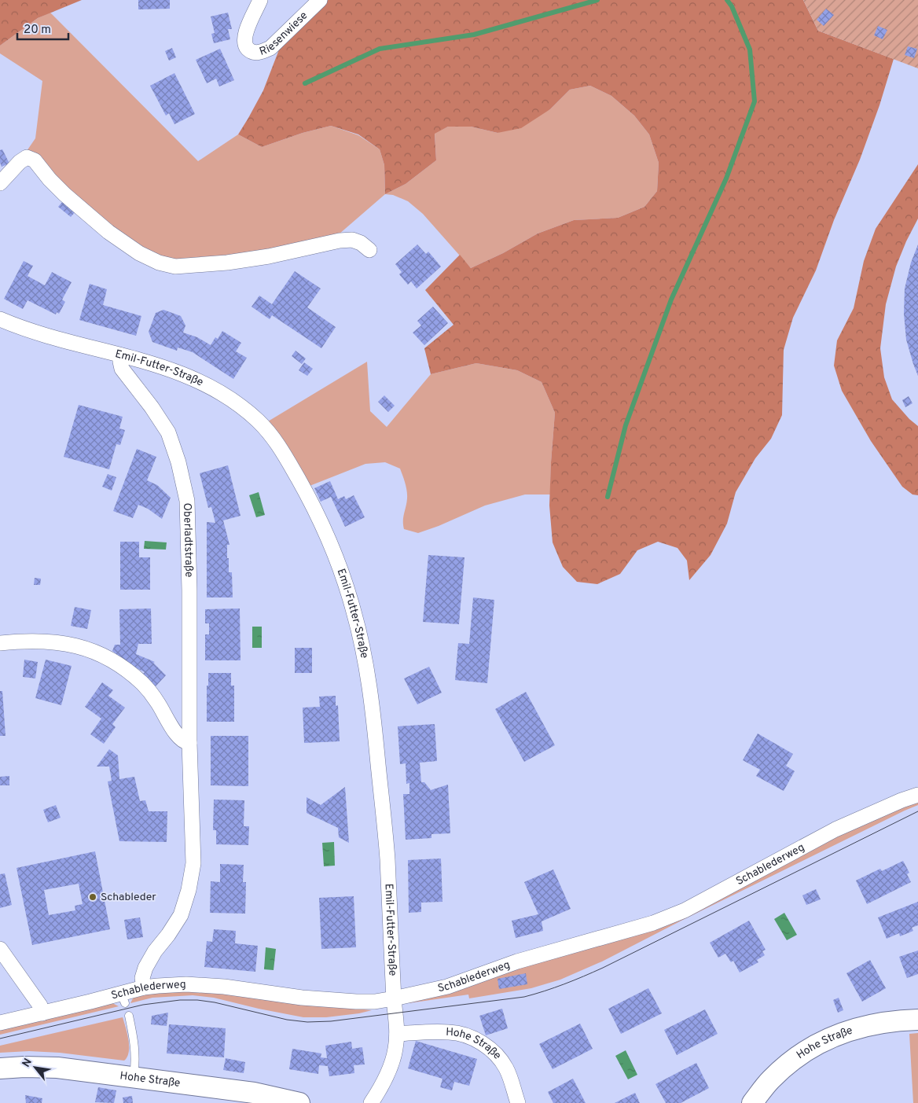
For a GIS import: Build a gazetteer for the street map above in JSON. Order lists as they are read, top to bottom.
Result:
{
  "streets": {
    "main road": ["Hohe Straße"],
    "street": [
      "Riesenwiese",
      "Emil-Futter-Straße",
      "Oberladtstraße",
      "Schablederweg"
    ]
  },
  "crossings": [
    ["Emil-Futter-Straße", "Oberladtstraße"],
    ["Emil-Futter-Straße", "Schablederweg"],
    ["Emil-Futter-Straße", "Hohe Straße"],
    ["Oberladtstraße", "Schablederweg"]
  ],
  "places": ["Schableder"],
  "scale_bar": "20 m",
  "north": "top left"
}
